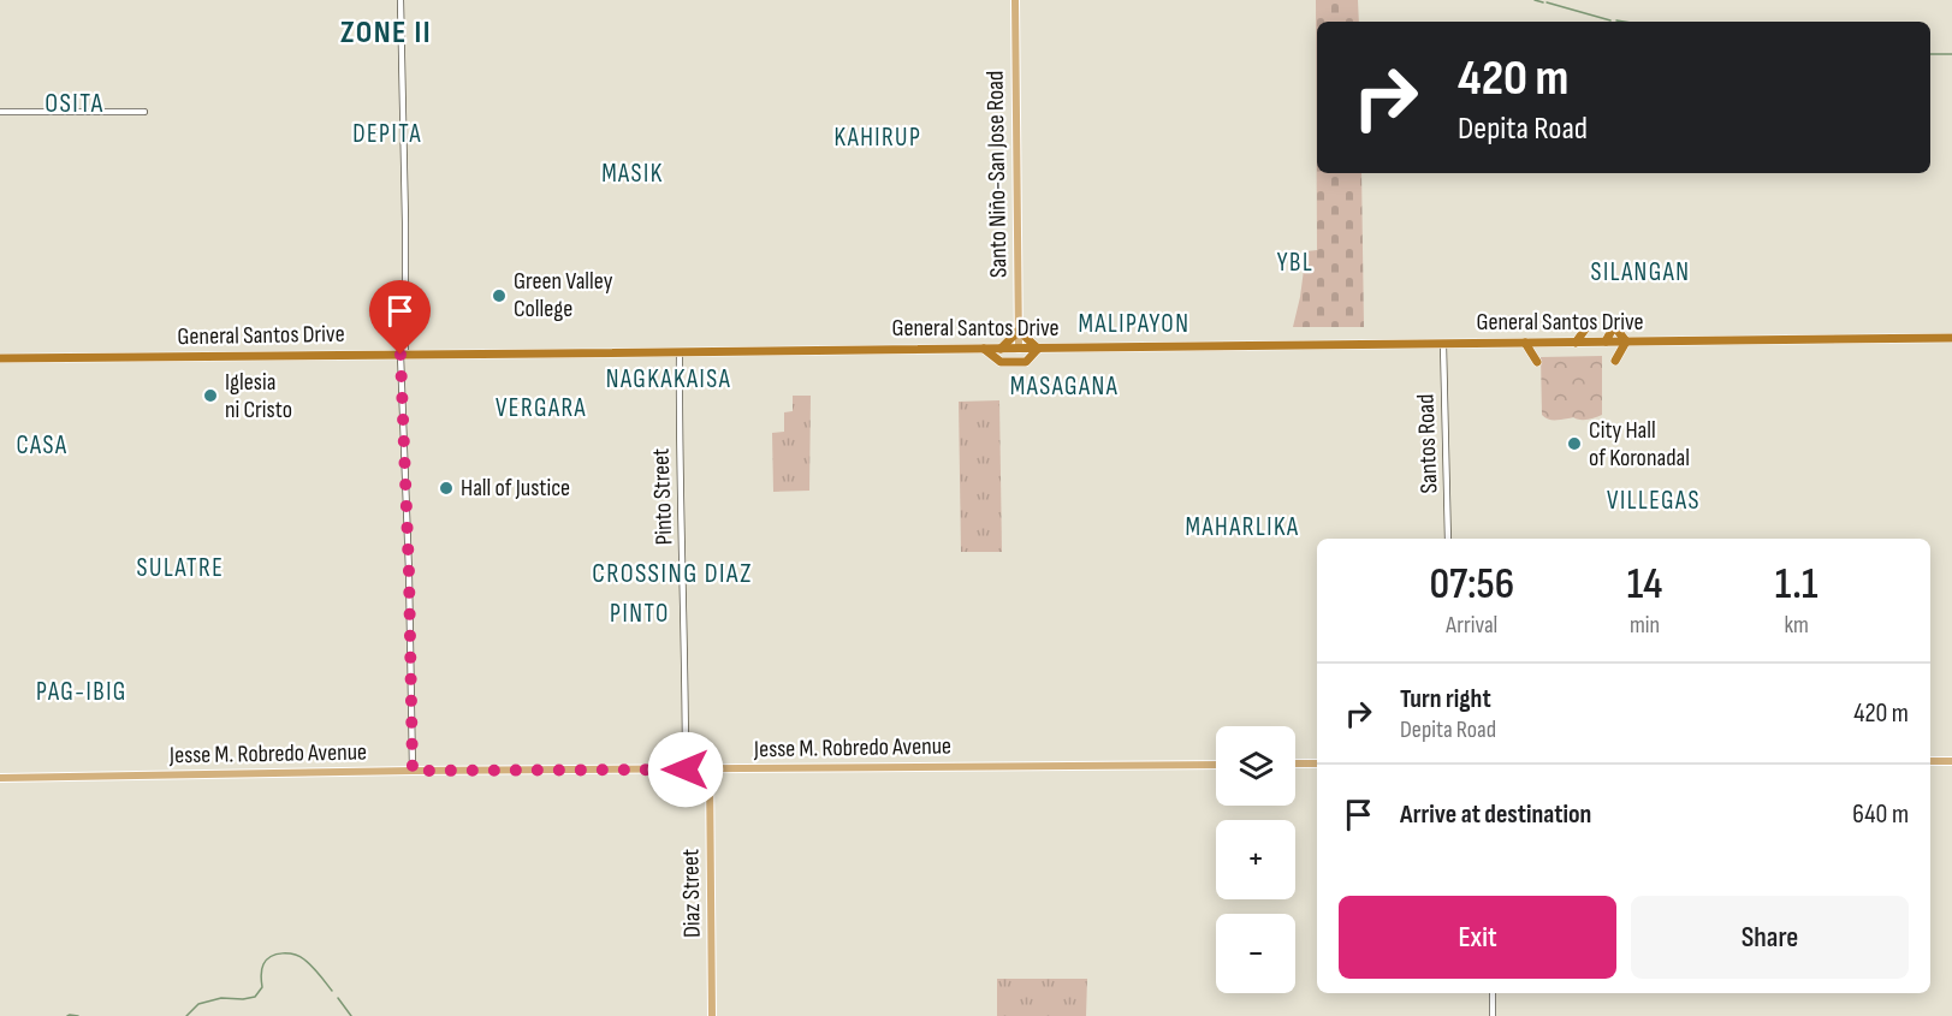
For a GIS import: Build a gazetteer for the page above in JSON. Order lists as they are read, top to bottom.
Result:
{
  "streets": {
    "highway": ["General Santos Drive"],
    "main road": ["Santo Niño-San Jose Road", "Jesse M. Robredo Avenue", "Diaz Street"],
    "street": ["Santos Road", "Pinto Street"]
  },
  "crossings": [
    ["Santo Niño-San Jose Road", "General Santos Drive"],
    ["General Santos Drive", "Santos Road"],
    ["General Santos Drive", "Pinto Street"],
    ["Pinto Street", "Jesse M. Robredo Avenue"],
    ["Jesse M. Robredo Avenue", "Diaz Street"]
  ],
  "districts": [
    "ZONE II",
    "OSITA",
    "DEPITA",
    "KAHIRUP",
    "MASIK",
    "YBL",
    "SILANGAN",
    "MALIPAYON",
    "NAGKAKAISA",
    "MASAGANA",
    "VERGARA",
    "CASA",
    "VILLEGAS",
    "MAHARLIKA",
    "SULATRE",
    "CROSSING DIAZ",
    "PINTO",
    "PAG-IBIG"
  ],
  "places": [
    "Green Valley College",
    "Iglesia ni Cristo",
    "City Hall of Koronadal",
    "Hall of Justice"
  ],
  "page": {
    "turn": ["420 m", "Depita Road"],
    "eta": [
      "07:56",
      "Arrival",
      "14",
      "min",
      "1.1",
      "km"
    ],
    "list": [
      {
        "name": "Turn right",
        "note": "Depita Road",
        "value": "420 m"
      },
      {
        "name": "Arrive at destination",
        "value": "640 m"
      }
    ],
    "map_buttons": ["+", "−"],
    "buttons": ["Exit", "Share"]
  }
}
